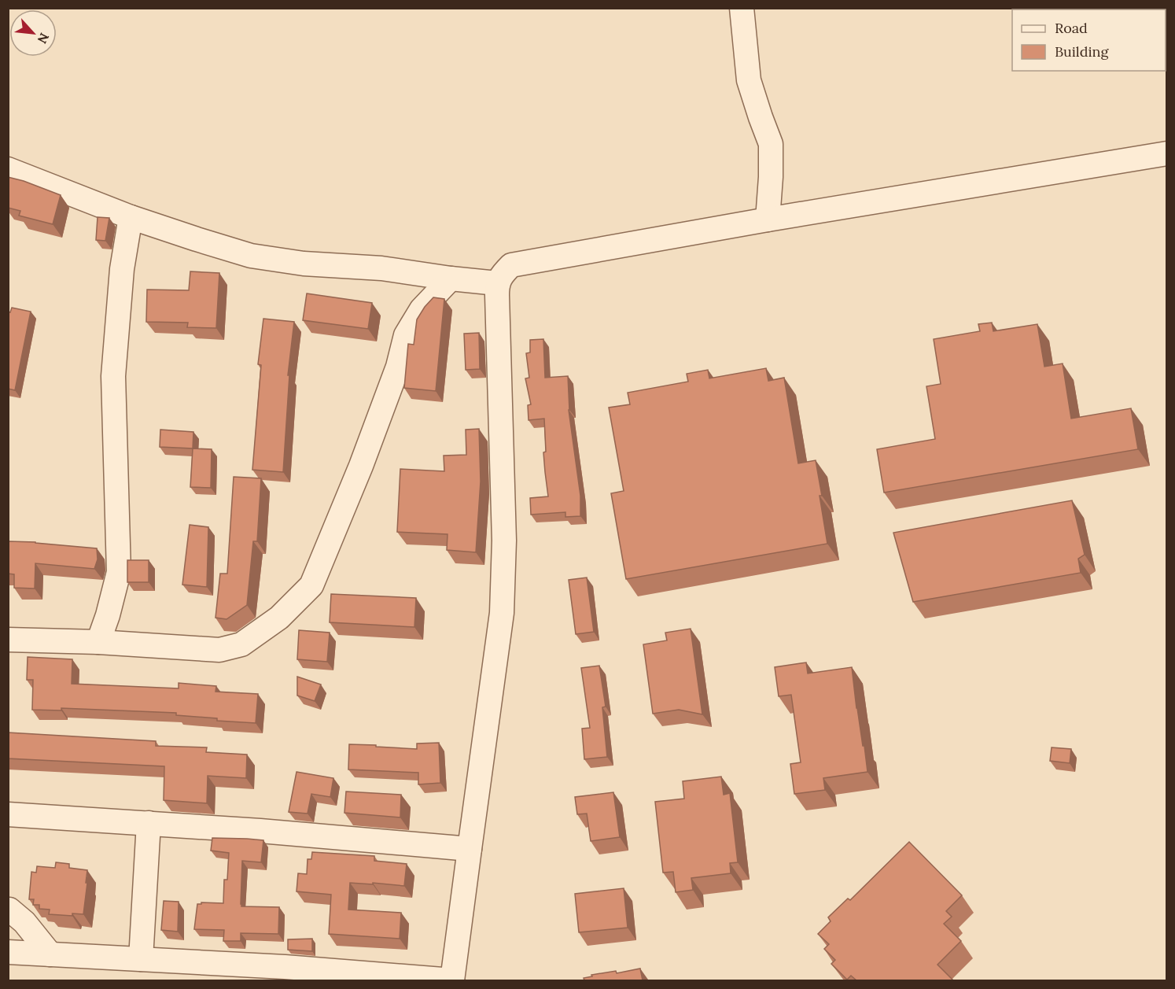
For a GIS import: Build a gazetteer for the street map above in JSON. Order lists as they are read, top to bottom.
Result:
{
  "legend": ["Road", "Building"],
  "north": "bottom right"
}
